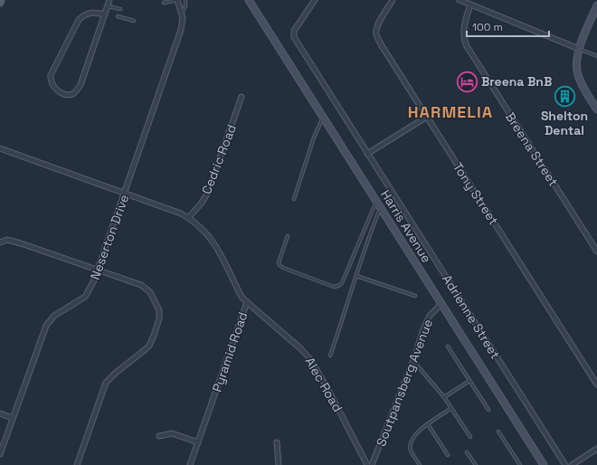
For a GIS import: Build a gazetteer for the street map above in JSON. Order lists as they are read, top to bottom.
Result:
{
  "streets": {
    "main road": ["Harris Avenue"],
    "street": [
      "Breena Street",
      "Cedric Road",
      "Tony Street",
      "Neserton Drive",
      "Adrienne Street",
      "Pyramid Road",
      "Soutpansberg Avenue",
      "Alec Road"
    ]
  },
  "crossings": [
    ["Cedric Road", "Pyramid Road"],
    ["Harris Avenue", "Soutpansberg Avenue"],
    ["Neserton Drive", "Pyramid Road"],
    ["Pyramid Road", "Alec Road"]
  ],
  "districts": ["HARMELIA"],
  "places": {
    "hotel": ["Breena BnB"],
    "building": ["Shelton Dental"]
  },
  "scale_bar": "100 m"
}
